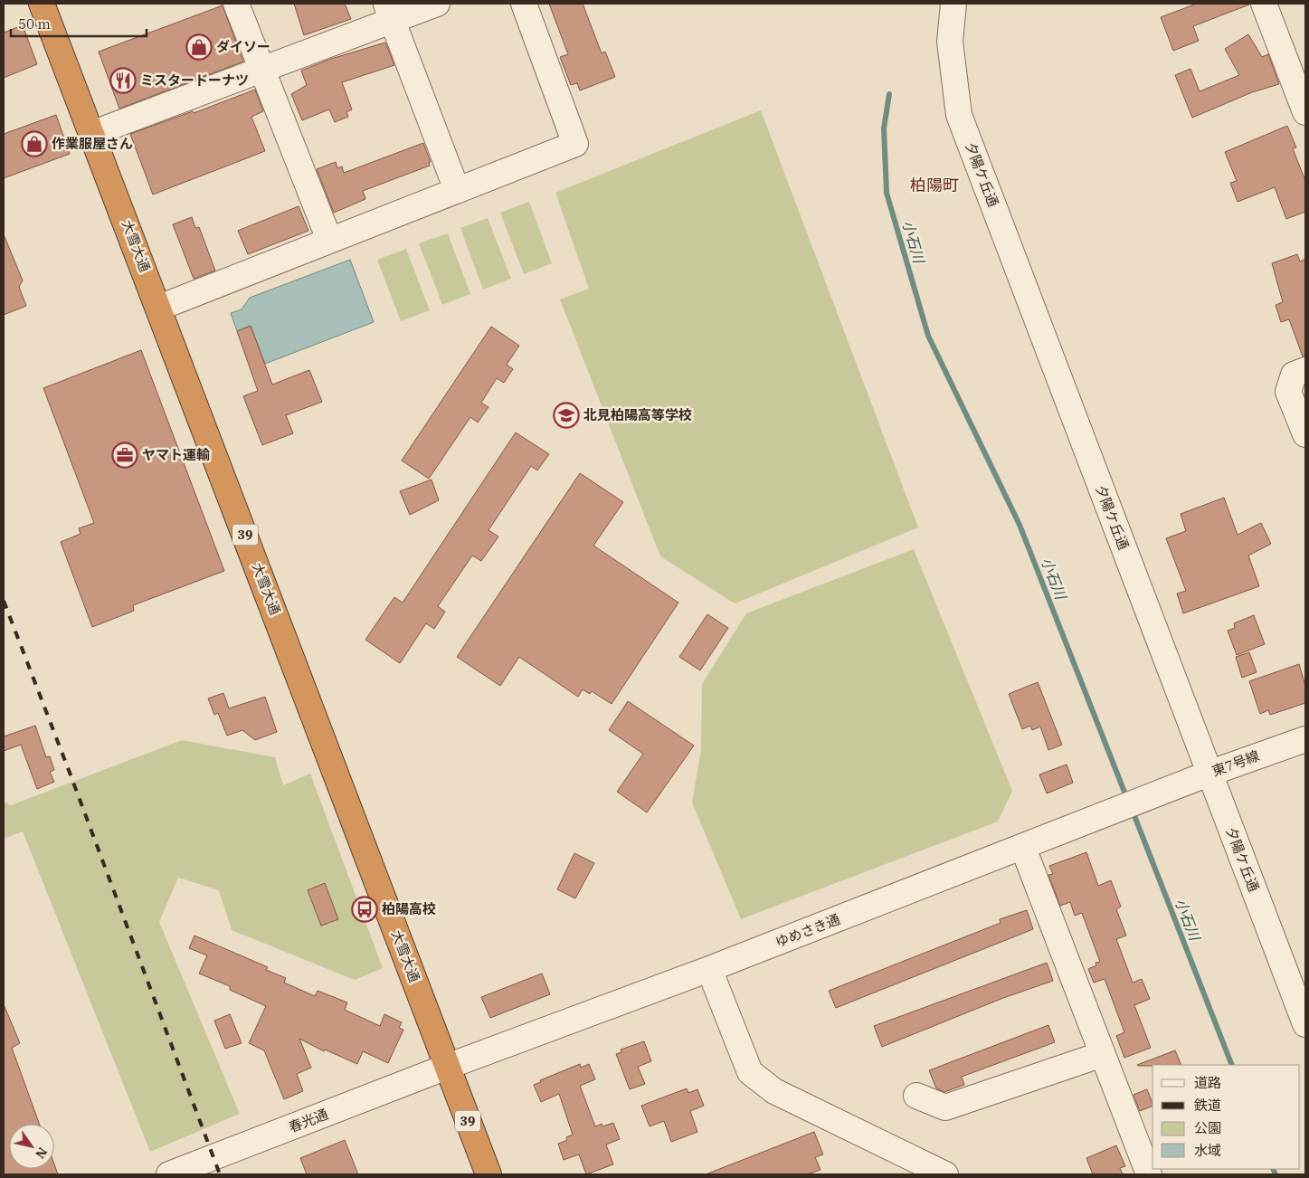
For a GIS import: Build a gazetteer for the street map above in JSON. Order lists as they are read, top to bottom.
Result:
{
  "streets": {
    "highway": ["大雪大通", "39"],
    "street": [
      "夕陽ケ丘通",
      "東7号線",
      "ゆめさき通",
      "春光通"
    ]
  },
  "crossings": [
    ["夕陽ケ丘通", "東7号線"],
    ["大雪大通", "ゆめさき通"],
    ["大雪大通", "春光通"],
    ["東7号線", "ゆめさき通"],
    ["ゆめさき通", "春光通"]
  ],
  "districts": ["柏陽町"],
  "water": ["小石川"],
  "places": {
    "shop": ["ダイソー", "作業服屋さん"],
    "restaurant": ["ミスタードーナツ"],
    "school or university": ["北見柏陽高等学校"],
    "office": ["ヤマト運輸"],
    "bus stop": ["柏陽高校"]
  },
  "legend": [
    "道路",
    "鉄道",
    "公園",
    "水域"
  ],
  "scale_bar": "50 m",
  "north": "bottom right"
}
